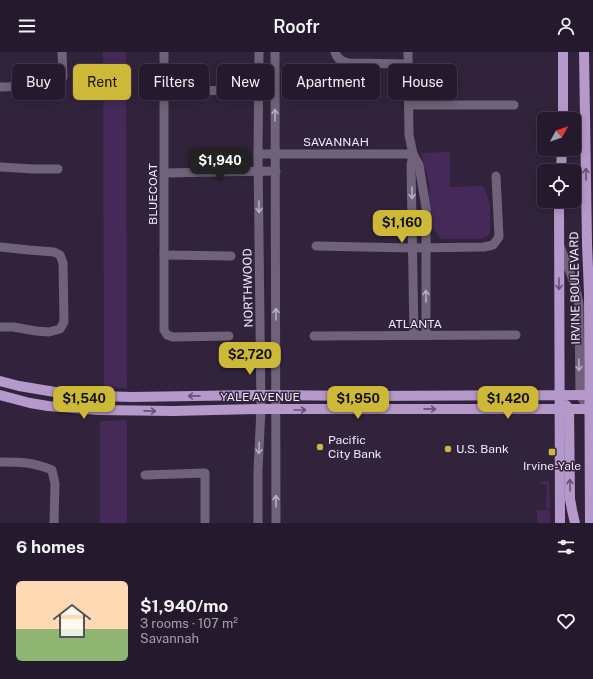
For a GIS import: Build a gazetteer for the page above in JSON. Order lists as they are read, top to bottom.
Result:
{
  "streets": {
    "main road": ["IRVINE BOULEVARD", "YALE AVENUE"],
    "street": [
      "SAVANNAH",
      "BLUECOAT",
      "NORTHWOOD",
      "ATLANTA"
    ]
  },
  "crossings": [
    ["SAVANNAH", "NORTHWOOD"],
    ["NORTHWOOD", "YALE AVENUE"],
    ["IRVINE BOULEVARD", "YALE AVENUE"]
  ],
  "places": {
    "other": ["Pacific City Bank", "U.S. Bank"],
    "transit": ["Irvine-Yale"]
  },
  "north": "top right",
  "page": {
    "header": "Roofr",
    "chip": [
      "Buy",
      "Rent",
      "Filters",
      "New",
      "Apartment",
      "House"
    ],
    "price": [
      "$1,940",
      "$1,160",
      "$2,720",
      "$1,540",
      "$1,950",
      "$1,420"
    ],
    "heading": "6 homes",
    "list": [
      {
        "name": "$1,940/mo",
        "note": "3 rooms · 107 m² · Savannah"
      }
    ]
  }
}
